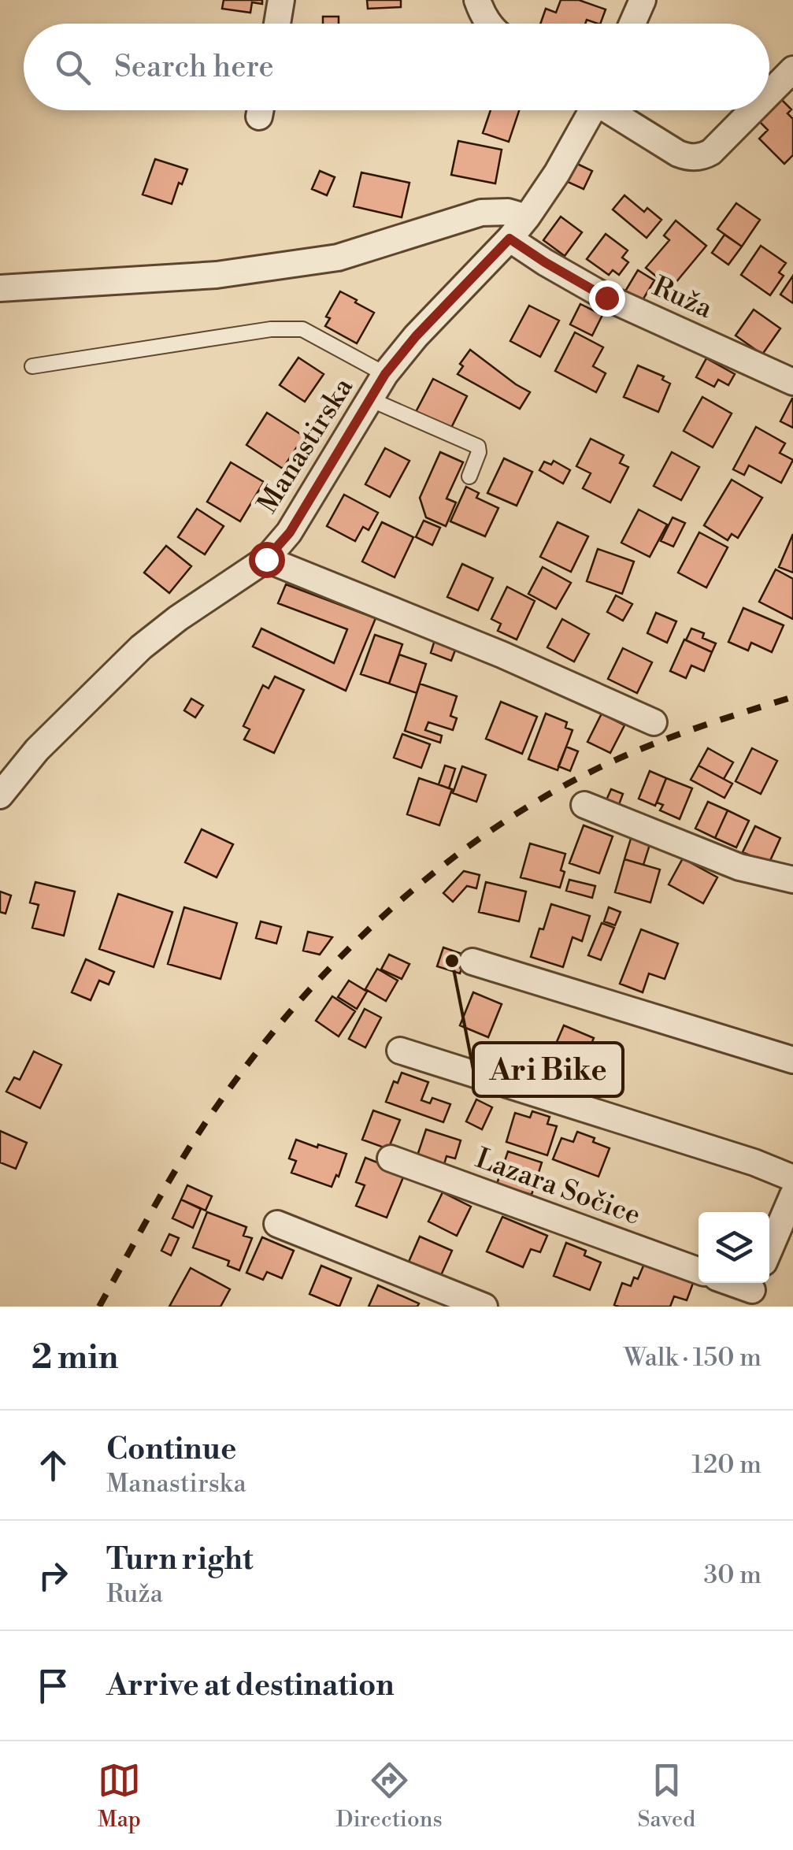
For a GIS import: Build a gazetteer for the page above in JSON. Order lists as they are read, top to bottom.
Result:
{
  "streets": {
    "street": ["Ruža", "Manastirska", "Lazara Sočice"]
  },
  "crossings": [
    ["Ruža", "Manastirska"]
  ],
  "places": ["Ari Bike"],
  "page": {
    "search": "Search here",
    "heading": ["2 min", "Walk · 150 m"],
    "list": [
      ["Continue", "Manastirska", "120 m"],
      ["Turn right", "Ruža", "30 m"],
      "Arrive at destination"
    ],
    "nav": ["Map", "Directions", "Saved"]
  }
}
